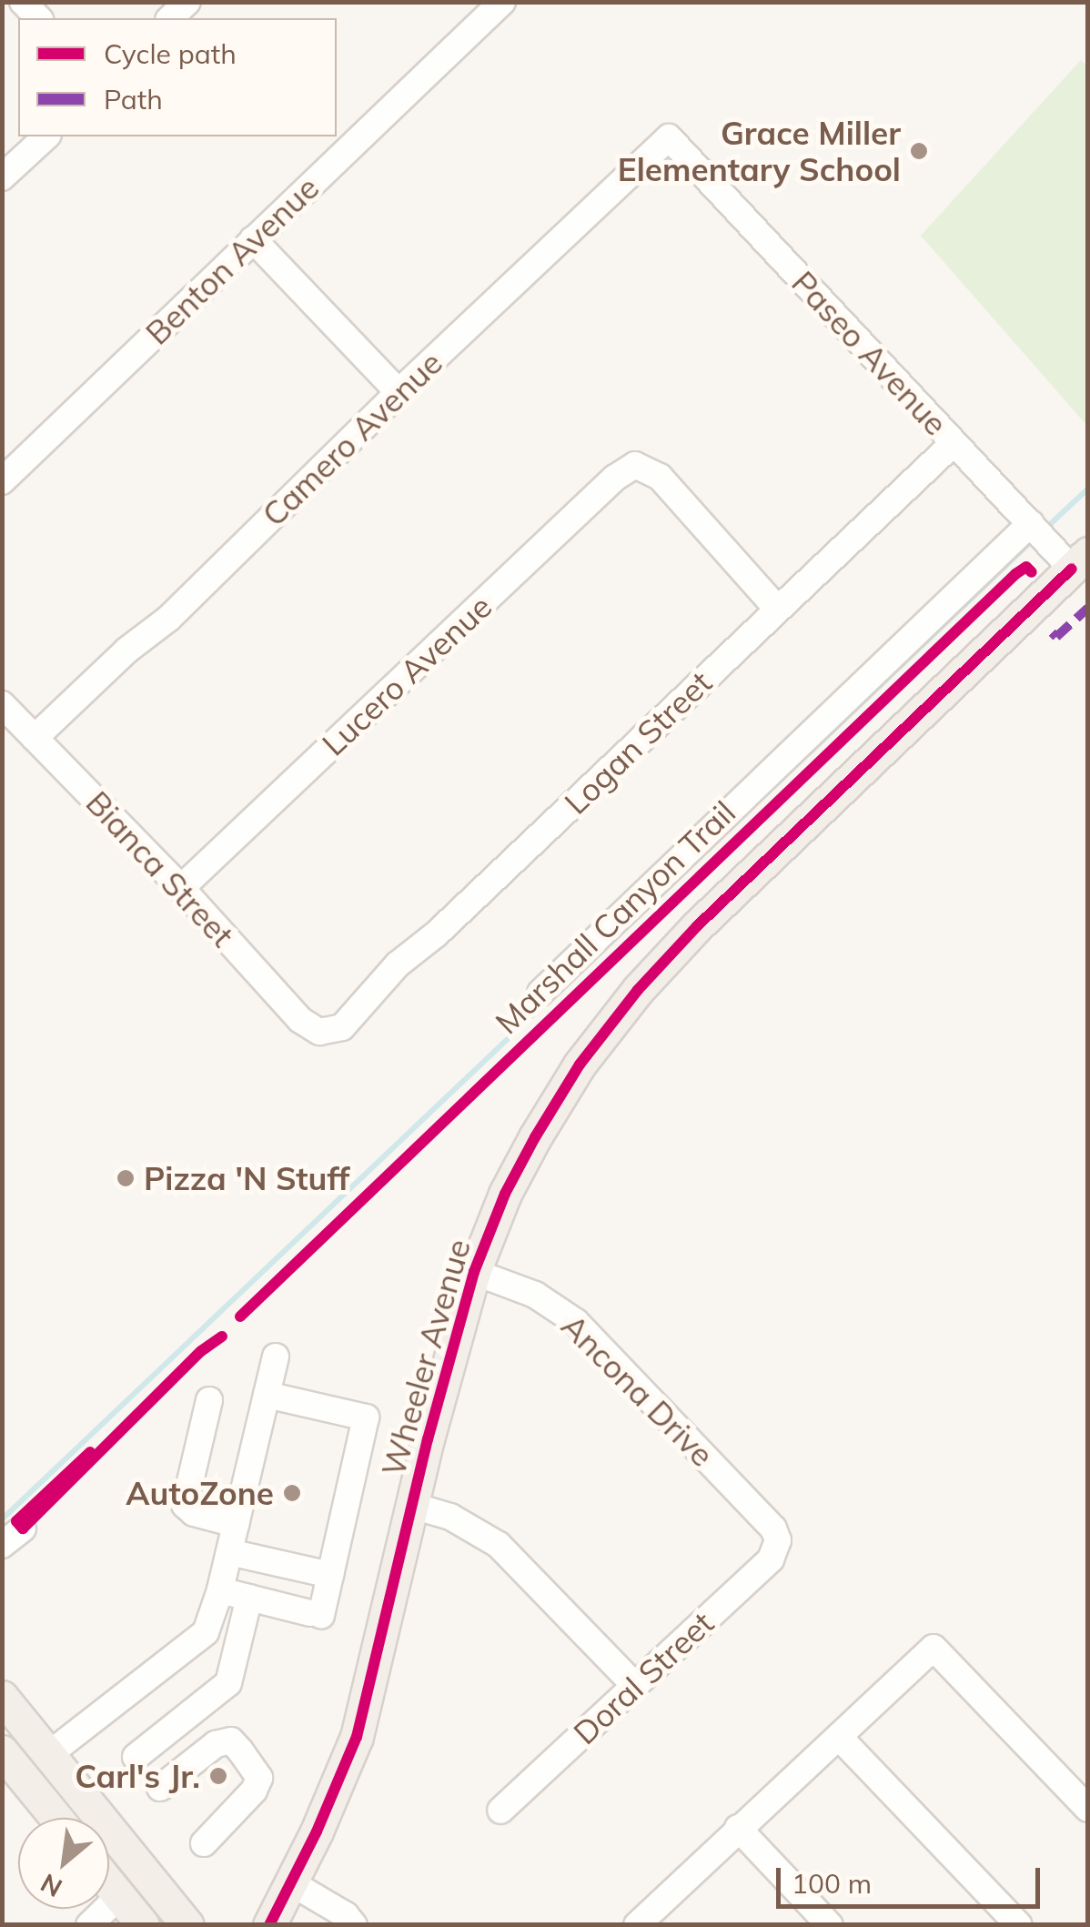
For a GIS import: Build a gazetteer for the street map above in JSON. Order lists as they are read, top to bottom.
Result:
{
  "streets": {
    "main road": ["Wheeler Avenue"],
    "street": [
      "Benton Avenue",
      "Paseo Avenue",
      "Camero Avenue",
      "Lucero Avenue",
      "Logan Street",
      "Bianca Street",
      "Ancona Drive",
      "Doral Street"
    ],
    "cycle path": ["Marshall Canyon Trail"]
  },
  "crossings": [
    ["Paseo Avenue", "Camero Avenue"],
    ["Paseo Avenue", "Logan Street"],
    ["Paseo Avenue", "Wheeler Avenue"],
    ["Camero Avenue", "Bianca Street"],
    ["Lucero Avenue", "Logan Street"],
    ["Lucero Avenue", "Bianca Street"],
    ["Logan Street", "Bianca Street"],
    ["Wheeler Avenue", "Ancona Drive"],
    ["Ancona Drive", "Doral Street"]
  ],
  "places": [
    "Grace Miller Elementary School",
    "Pizza 'N Stuff",
    "AutoZone",
    "Carl's Jr."
  ],
  "legend": ["Cycle path", "Path"],
  "scale_bar": "100 m",
  "north": "bottom left"
}
